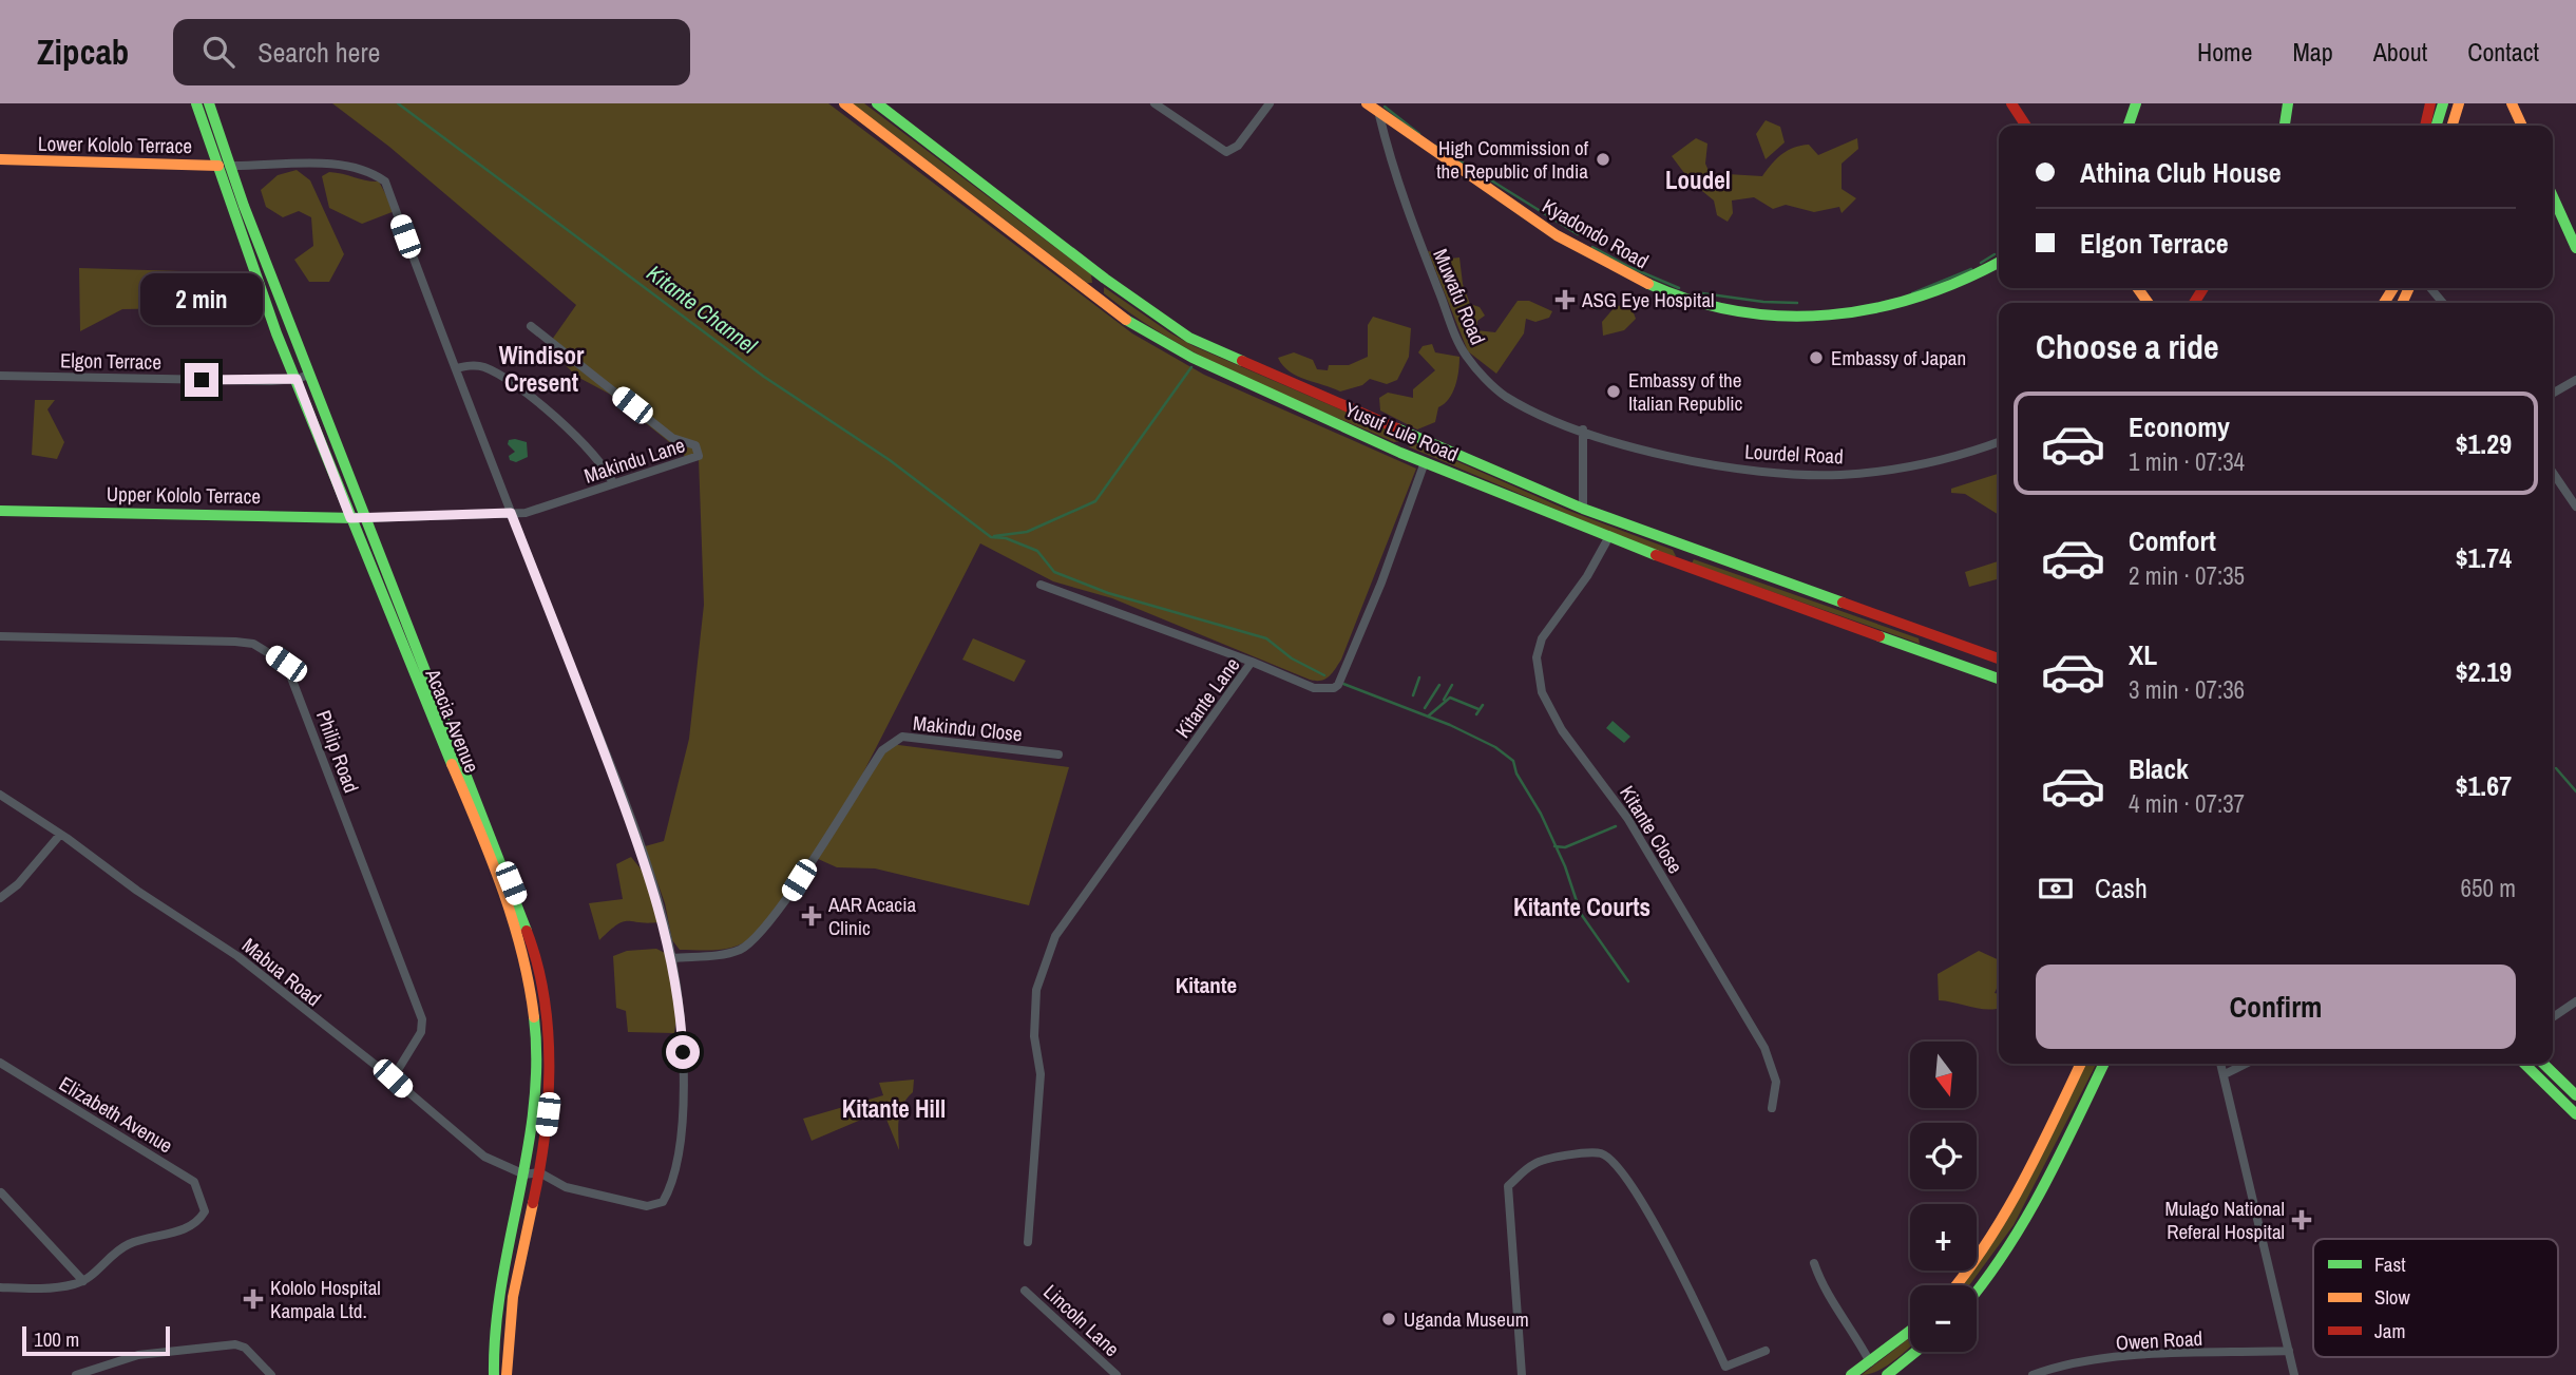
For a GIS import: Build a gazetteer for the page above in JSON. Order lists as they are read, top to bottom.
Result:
{
  "streets": {
    "main road": [
      "Lower Kololo Terrace",
      "Kyadondo Road",
      "Yusuf Lule Road",
      "Upper Kololo Terrace",
      "Acacia Avenue"
    ],
    "street": [
      "Muwafu Road",
      "Elgon Terrace",
      "Lourdel Road",
      "Makindu Lane",
      "Kitante Lane",
      "Makindu Close",
      "Philip Road",
      "Kitante Close",
      "Mabua Road",
      "Elizabeth Avenue",
      "Lincoln Lane",
      "Owen Road"
    ]
  },
  "crossings": [
    ["Lower Kololo Terrace", "Acacia Avenue"],
    ["Kyadondo Road", "Muwafu Road"],
    ["Muwafu Road", "Lourdel Road"],
    ["Elgon Terrace", "Acacia Avenue"],
    ["Yusuf Lule Road", "Kitante Lane"],
    ["Yusuf Lule Road", "Kitante Close"],
    ["Makindu Lane", "Upper Kololo Terrace"],
    ["Makindu Lane", "Acacia Avenue"],
    ["Upper Kololo Terrace", "Acacia Avenue"],
    ["Acacia Avenue", "Mabua Road"],
    ["Philip Road", "Mabua Road"]
  ],
  "districts": [
    "Loudel",
    "Windisor Cresent",
    "Kitante Courts",
    "Kitante",
    "Kitante Hill"
  ],
  "water": ["Kitante Channel"],
  "places": {
    "other": [
      "High Commission of the Republic of India",
      "Embassy of Japan",
      "Embassy of the Italian Republic",
      "Uganda Museum"
    ],
    "health": [
      "ASG Eye Hospital",
      "AAR Acacia Clinic",
      "Mulago National Referal Hospital",
      "Kololo Hospital Kampala Ltd."
    ]
  },
  "legend": ["Fast", "Slow", "Jam"],
  "scale_bar": "100 m",
  "north": "bottom",
  "page": {
    "header": "Zipcab",
    "search": "Search here",
    "nav": [
      "Home",
      "Map",
      "About",
      "Contact"
    ],
    "banner": ["Athina Club House", "Elgon Terrace"],
    "bubble": "2 min",
    "heading": "Choose a ride",
    "list": [
      {
        "name": "Economy",
        "note": "1 min · 07:34",
        "value": "$1.29"
      },
      {
        "name": "Comfort",
        "note": "2 min · 07:35",
        "value": "$1.74"
      },
      {
        "name": "XL",
        "note": "3 min · 07:36",
        "value": "$2.19"
      },
      {
        "name": "Black",
        "note": "4 min · 07:37",
        "value": "$1.67"
      }
    ],
    "pay": ["Cash", "650 m"],
    "buttons": "Confirm",
    "map_buttons": ["+", "−"],
    "scale": "100 m"
  }
}
